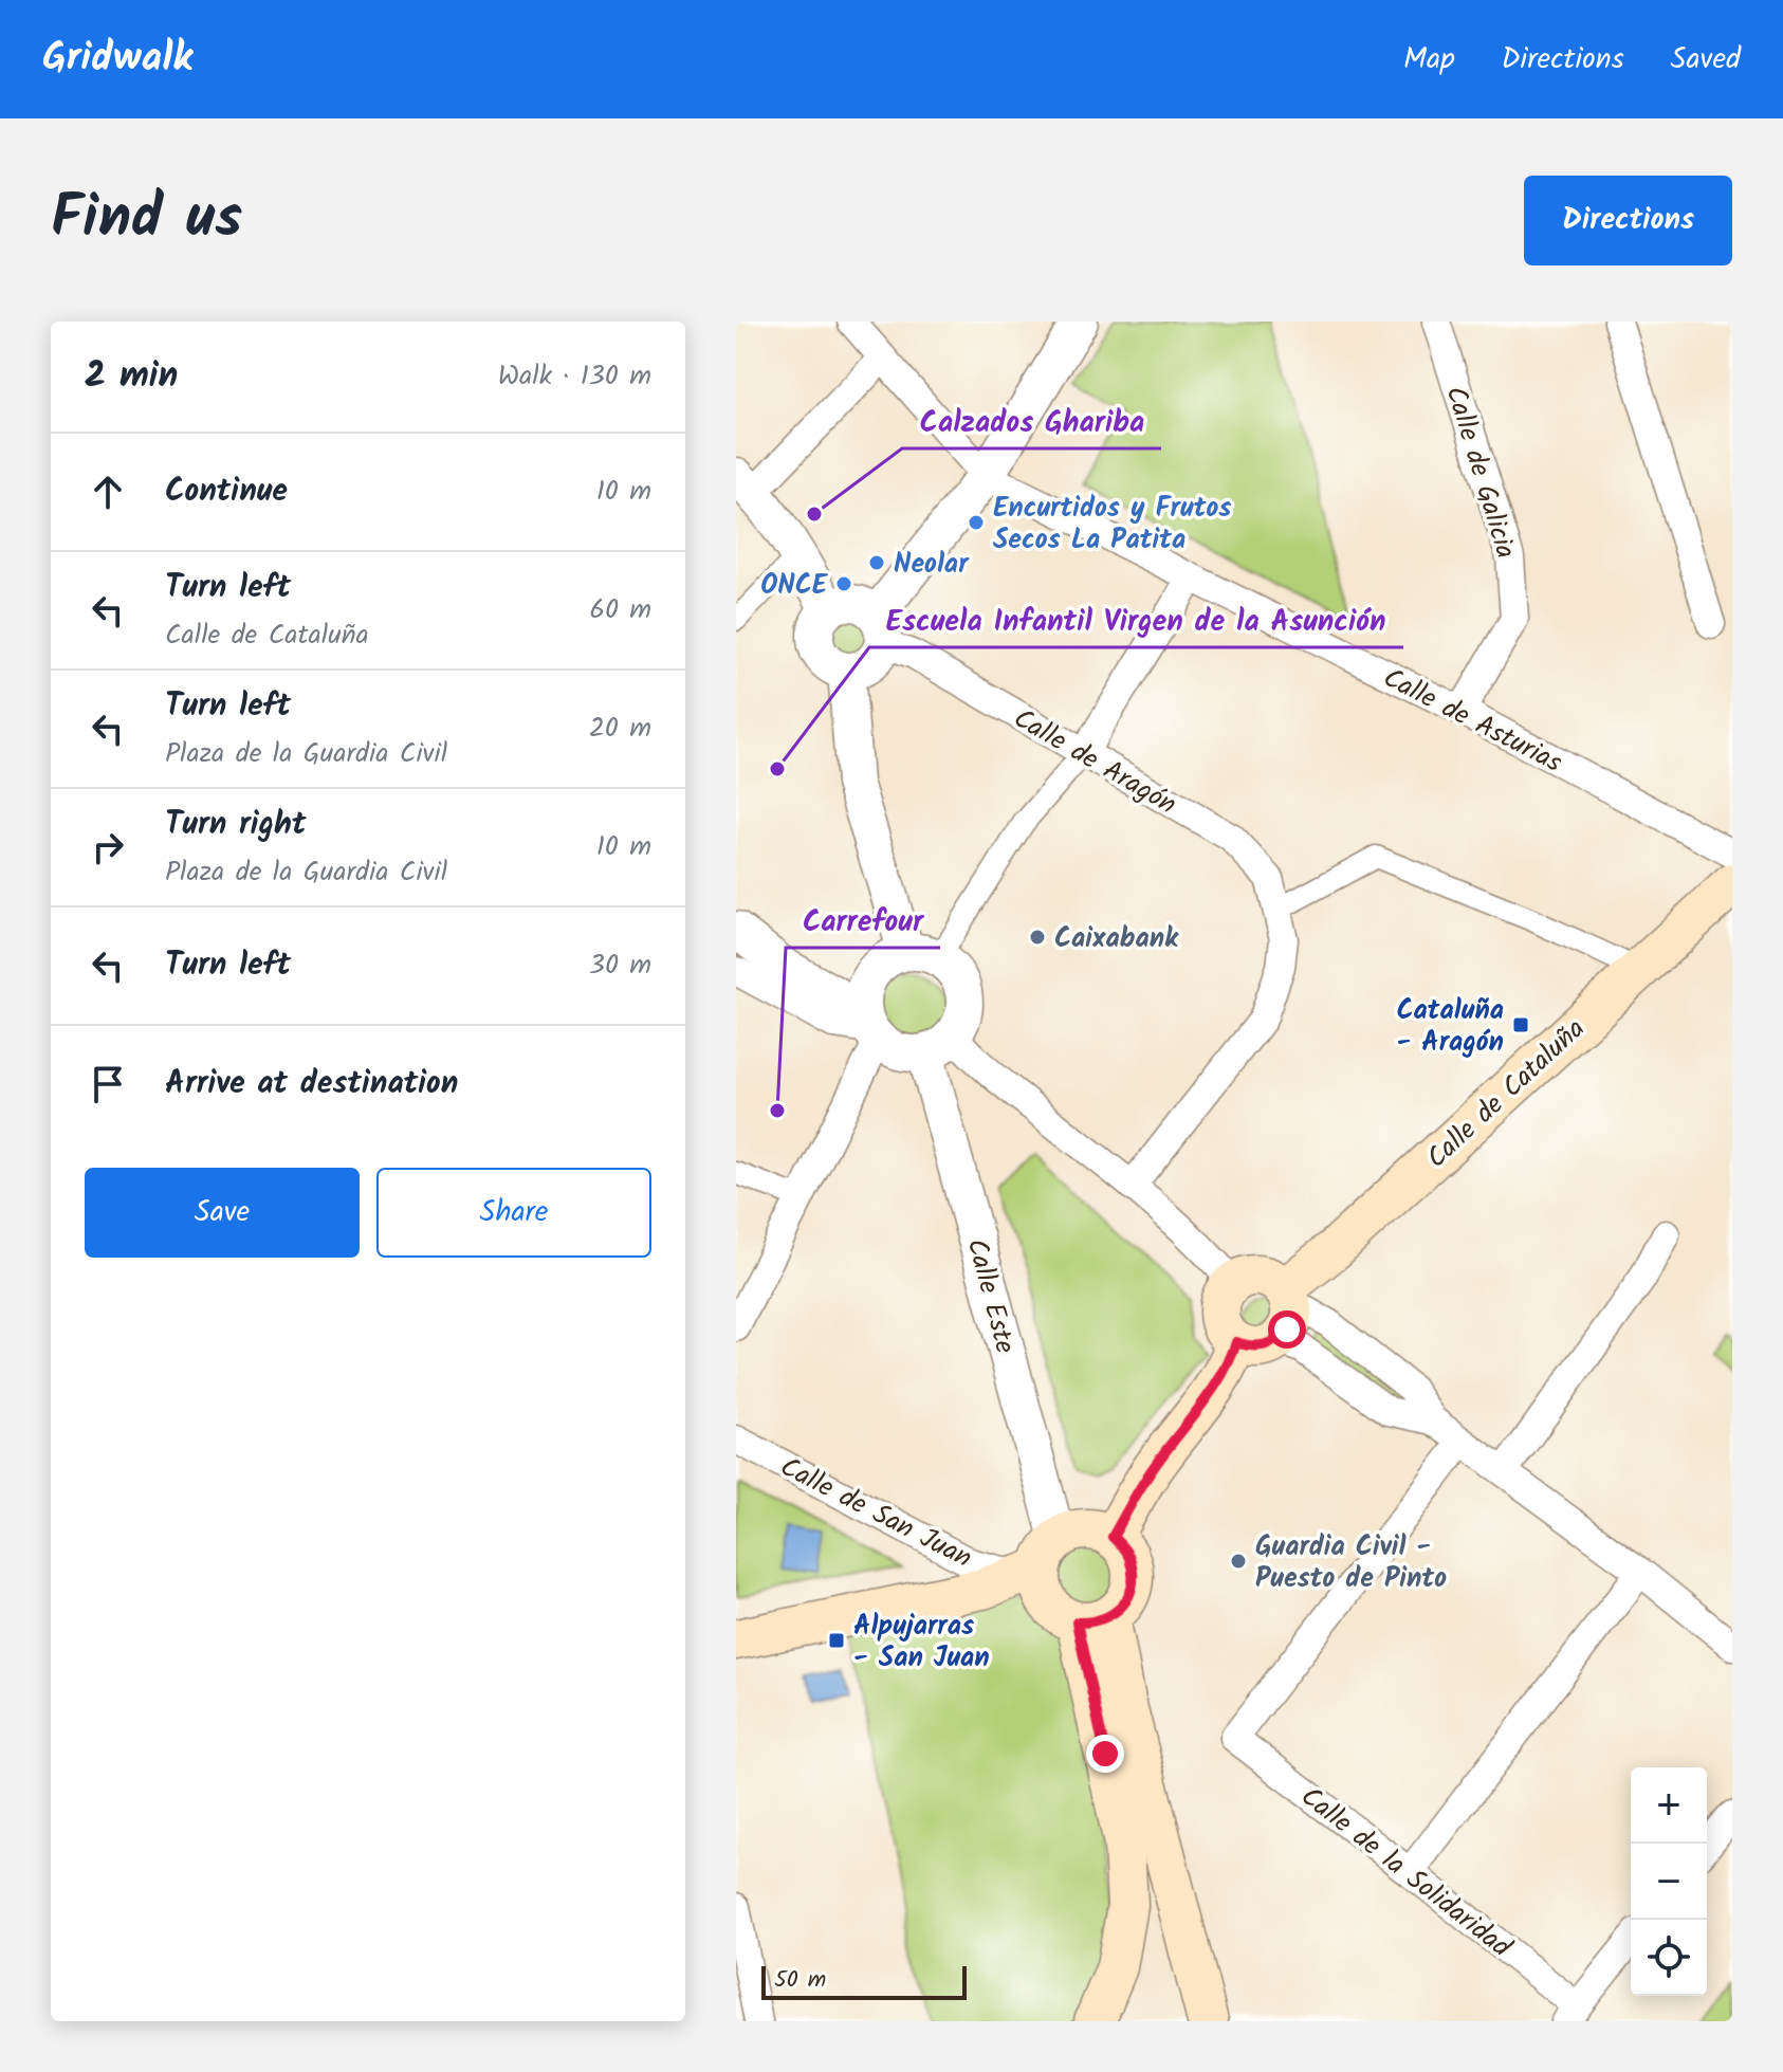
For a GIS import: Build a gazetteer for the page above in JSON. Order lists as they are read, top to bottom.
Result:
{
  "streets": {
    "main road": ["Calle de Cataluña"],
    "street": [
      "Calle de Galicia",
      "Calle de Asturias",
      "Calle de Aragón",
      "Calle Este",
      "Calle de San Juan",
      "Calle de la Solidaridad"
    ]
  },
  "crossings": [
    ["Calle de Galicia", "Calle de Asturias"],
    ["Calle Este", "Calle de San Juan"]
  ],
  "places": {
    "other": [
      "Calzados Ghariba",
      "Encurtidos y Frutos Secos La Patita",
      "Neolar",
      "ONCE",
      "Escuela Infantil Virgen de la Asunción",
      "Caixabank",
      "Carrefour",
      "Guardia Civil - Puesto de Pinto"
    ],
    "transit": ["Cataluña - Aragón", "Alpujarras - San Juan"]
  },
  "scale_bar": "50 m",
  "page": {
    "header": "Gridwalk",
    "nav": ["Map", "Directions", "Saved"],
    "title": "Find us",
    "buttons": [
      "Directions",
      ["Save", "Share"]
    ],
    "heading": ["2 min", "Walk · 130 m"],
    "list": [
      ["Continue", "10 m"],
      ["Turn left", "Calle de Cataluña", "60 m"],
      ["Turn left", "Plaza de la Guardia Civil", "20 m"],
      ["Turn right", "Plaza de la Guardia Civil", "10 m"],
      ["Turn left", "30 m"],
      "Arrive at destination"
    ],
    "map_buttons": ["+", "−"],
    "scale": "50 m"
  }
}
